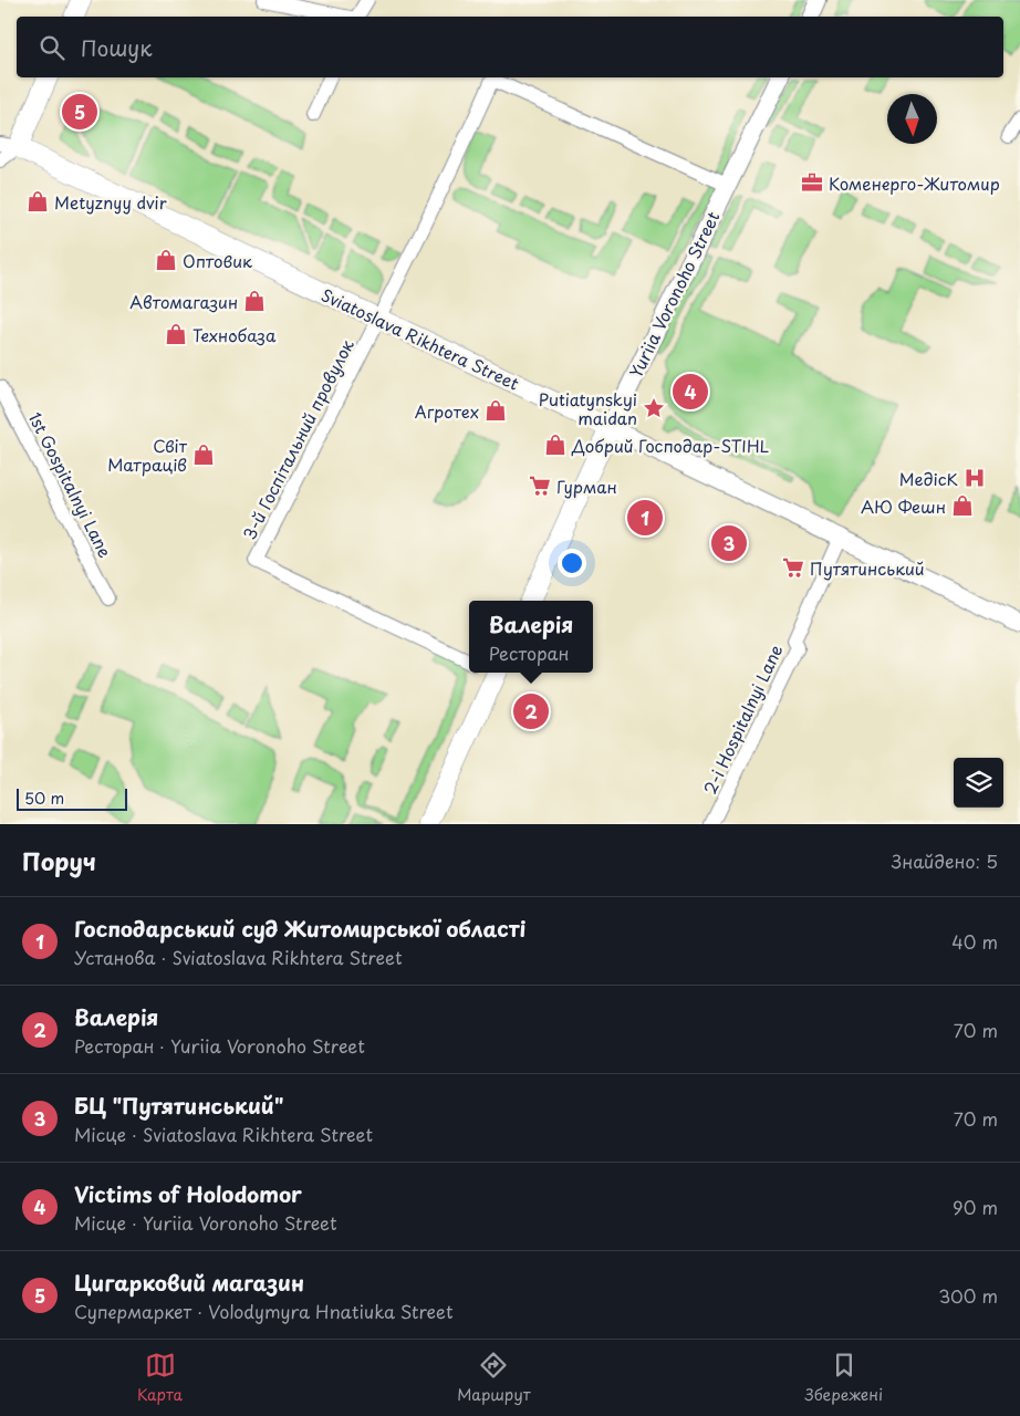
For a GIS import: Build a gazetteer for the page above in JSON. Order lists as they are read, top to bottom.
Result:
{
  "streets": {
    "main road": ["Yuriia Voronoho Street", "Sviatoslava Rikhtera Street"],
    "street": ["3-й Госпітальний провулок", "1st Gospitalnyi Lane", "2-i Hospitalnyi Lane"]
  },
  "crossings": [
    ["Yuriia Voronoho Street", "Sviatoslava Rikhtera Street"],
    ["Yuriia Voronoho Street", "3-й Госпітальний провулок"],
    ["Sviatoslava Rikhtera Street", "3-й Госпітальний провулок"],
    ["Sviatoslava Rikhtera Street", "2-i Hospitalnyi Lane"]
  ],
  "places": {
    "office": ["Коменерго-Житомир"],
    "shop": [
      "Metyznyy dvir",
      "Оптовик",
      "Автомагазин",
      "Технобаза",
      "Агротех",
      "Добрий Господар-STIHL",
      "Світ Матраців",
      "АЮ Фешн"
    ],
    "place": ["Putiatynskyi maidan"],
    "hospital": ["МедісК"],
    "supermarket": ["Гурман", "Путятинський"]
  },
  "scale_bar": "50 m",
  "north": "bottom",
  "page": {
    "search": "Пошук",
    "pins": [
      "5",
      "4",
      "1",
      "3",
      "2"
    ],
    "popup": ["Валерія", "Ресторан"],
    "scale": "50 m",
    "heading": ["Поруч", "Знайдено: 5"],
    "list": [
      {
        "mark": "1",
        "name": "Господарський суд Житомирської області",
        "note": "Установа · Sviatoslava Rikhtera Street",
        "value": "40 m"
      },
      {
        "mark": "2",
        "name": "Валерія",
        "note": "Ресторан · Yuriia Voronoho Street",
        "value": "70 m"
      },
      {
        "mark": "3",
        "name": "БЦ \"Путятинський\"",
        "note": "Місце · Sviatoslava Rikhtera Street",
        "value": "70 m"
      },
      {
        "mark": "4",
        "name": "Victims of Holodomor",
        "note": "Місце · Yuriia Voronoho Street",
        "value": "90 m"
      },
      {
        "mark": "5",
        "name": "Цигарковий магазин",
        "note": "Супермаркет · Volodymyra Hnatiuka Street",
        "value": "300 m"
      }
    ],
    "nav": ["Карта", "Маршрут", "Збережені"]
  }
}
